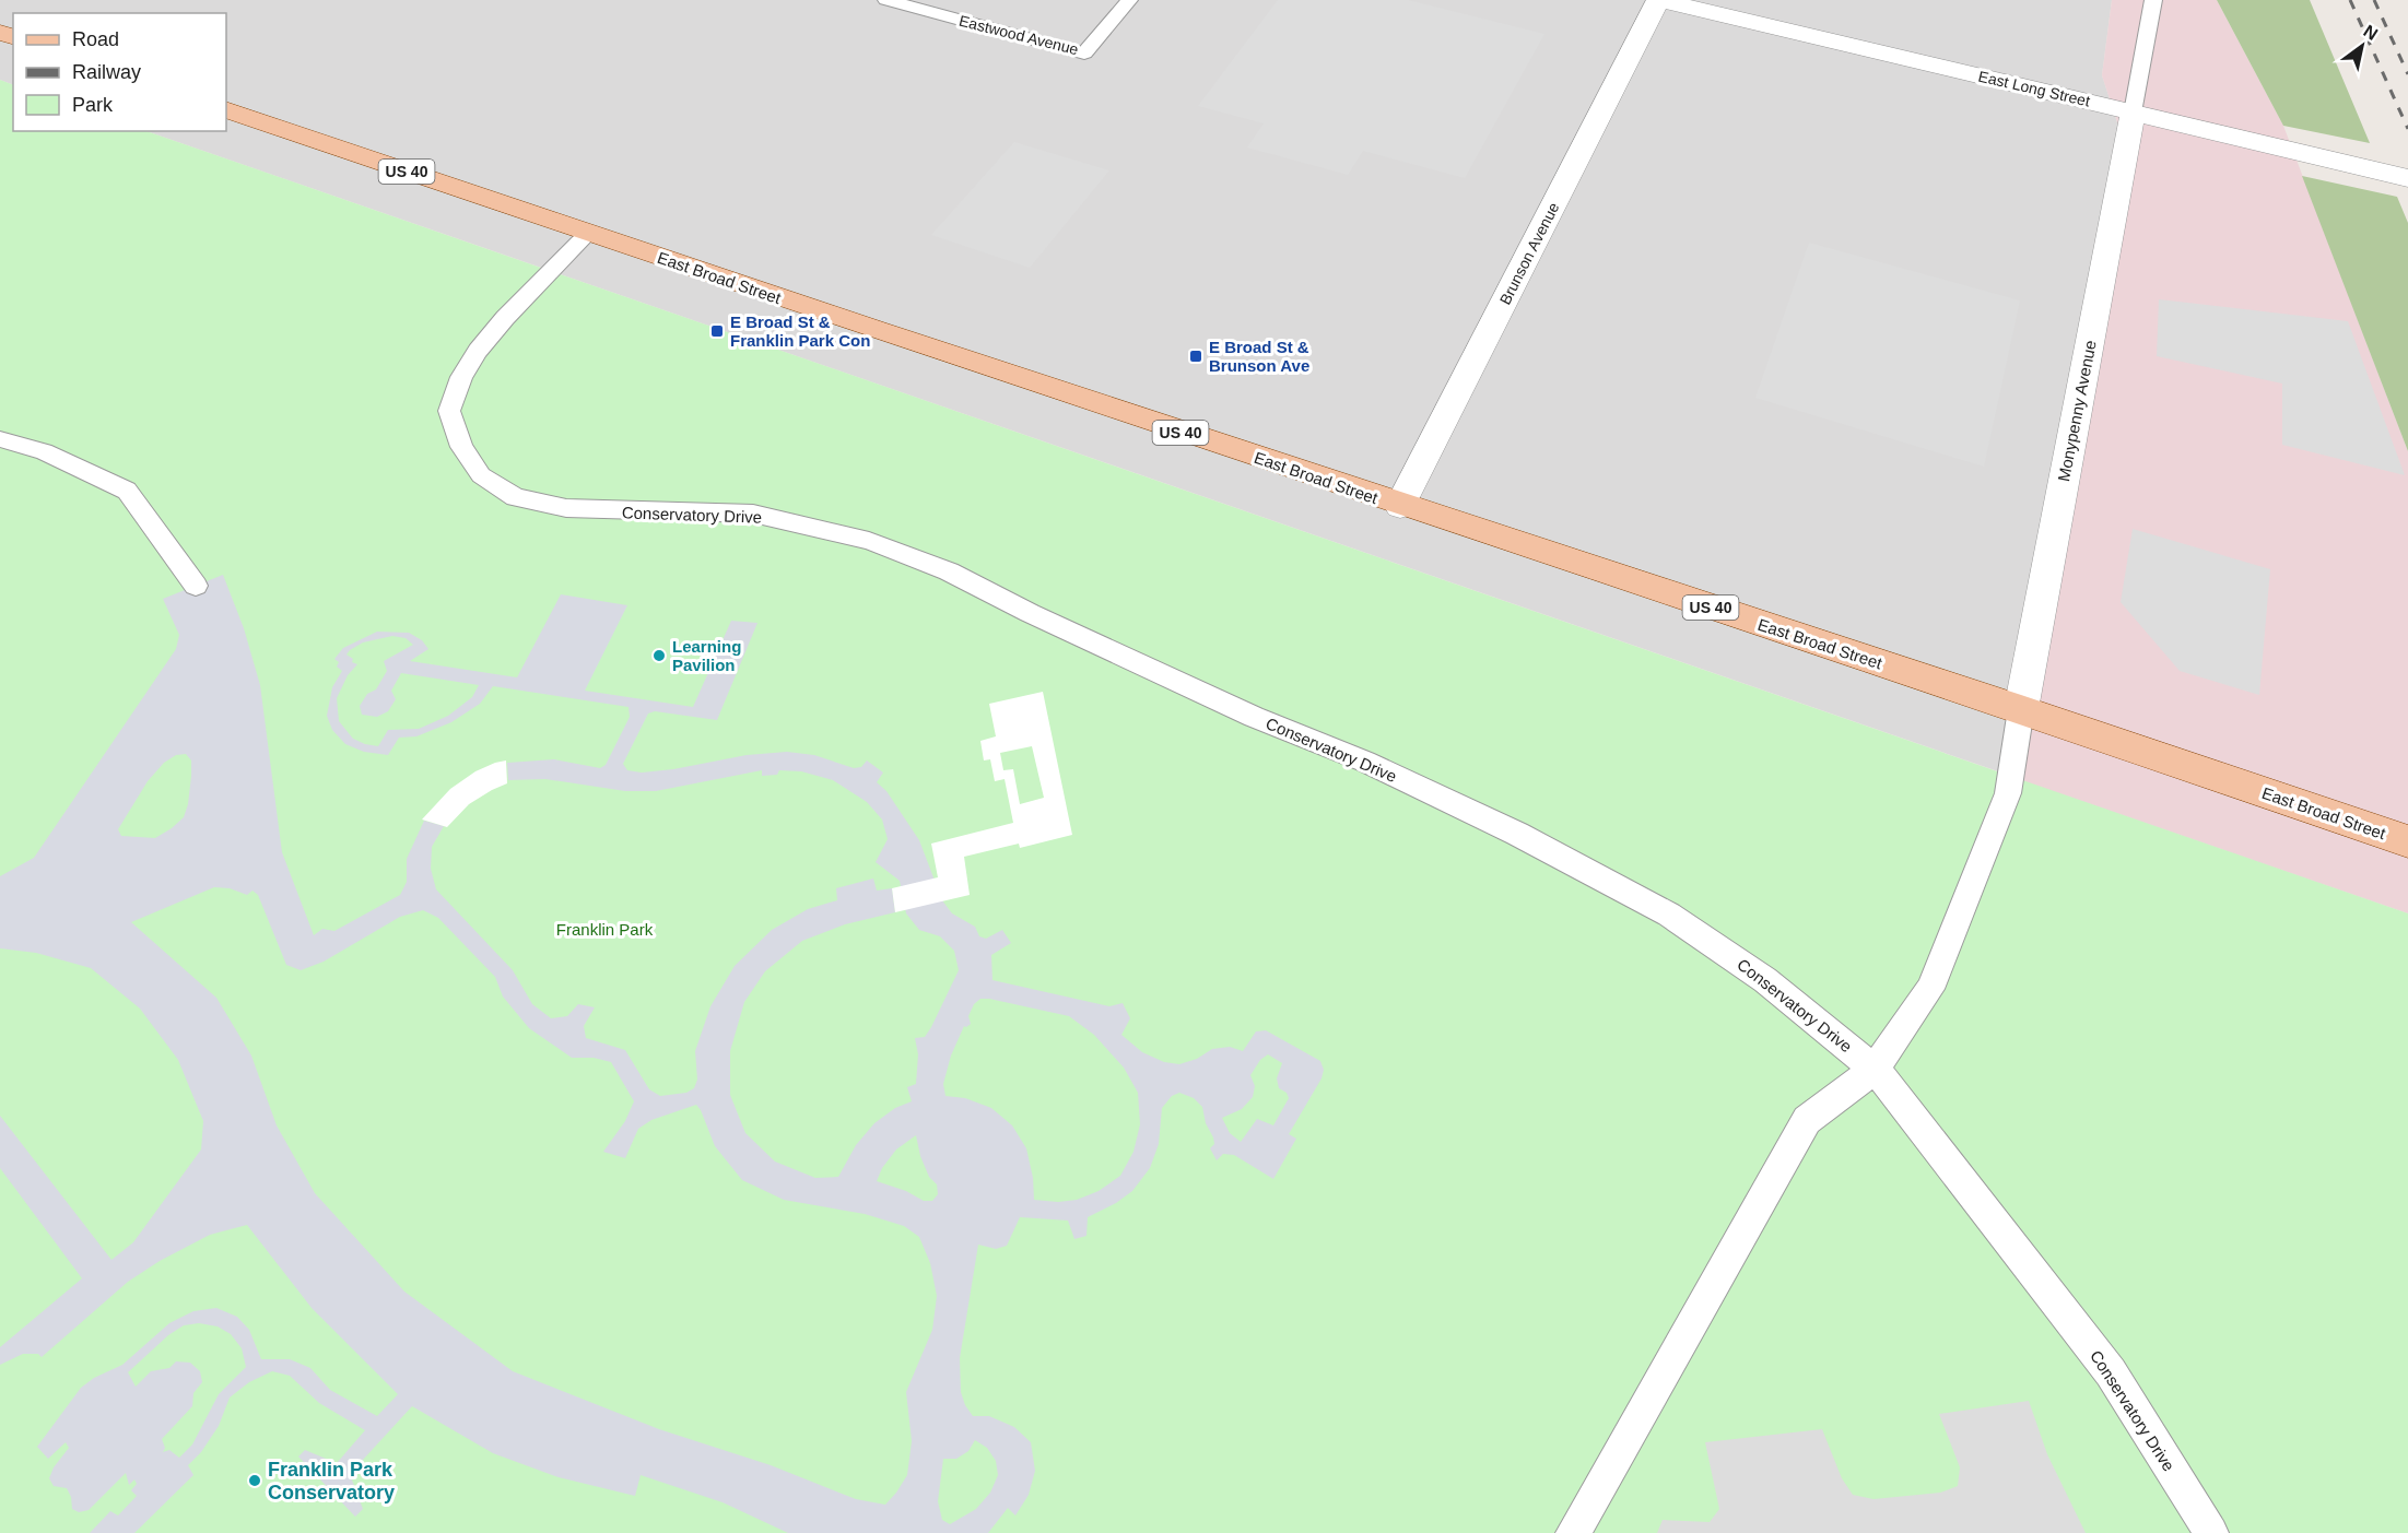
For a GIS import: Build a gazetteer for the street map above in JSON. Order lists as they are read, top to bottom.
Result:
{
  "streets": {
    "main road": ["US 40", "East Broad Street"],
    "street": ["East Long Street", "Brunson Avenue", "Monypenny Avenue"],
    "lane": ["Eastwood Avenue", "Conservatory Drive"]
  },
  "crossings": [
    ["East Long Street", "Brunson Avenue"],
    ["East Long Street", "Monypenny Avenue"],
    ["Brunson Avenue", "East Broad Street"],
    ["East Broad Street", "Monypenny Avenue"],
    ["East Broad Street", "Conservatory Drive"]
  ],
  "parks": ["Franklin Park"],
  "places": {
    "transit": ["E Broad St & Franklin Park Con", "E Broad St & Brunson Ave"],
    "other": ["Learning Pavilion", "Franklin Park Conservatory"]
  },
  "legend": ["Road", "Railway", "Park"],
  "north": "top right"
}
